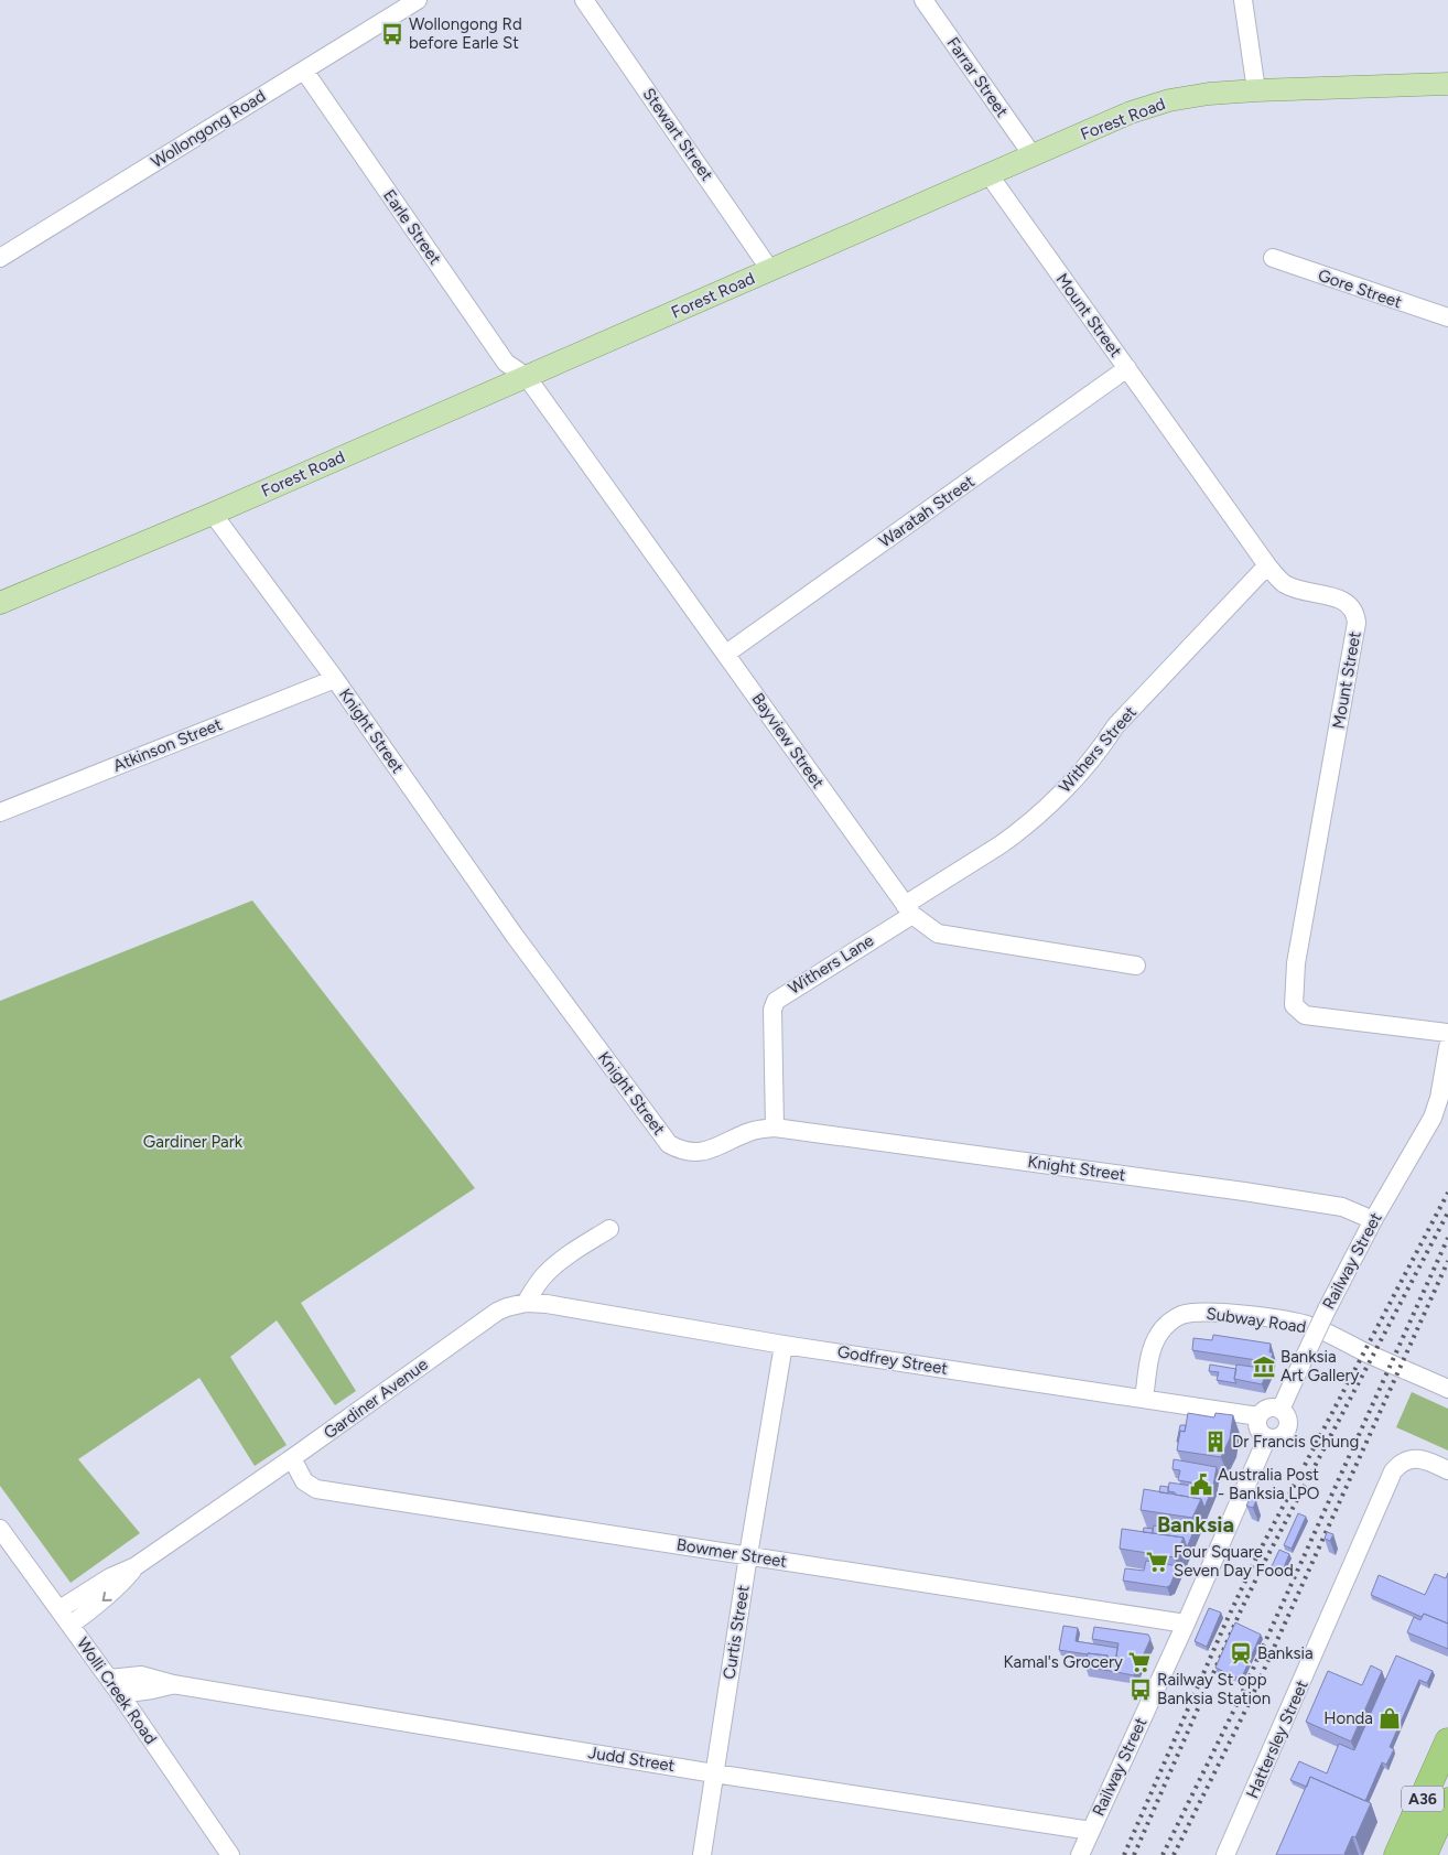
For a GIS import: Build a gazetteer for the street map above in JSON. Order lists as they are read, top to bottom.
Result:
{
  "streets": {
    "highway": ["A36"],
    "main road": ["Forest Road"],
    "street": [
      "Farrar Street",
      "Wollongong Road",
      "Stewart Street",
      "Earle Street",
      "Gore Street",
      "Mount Street",
      "Waratah Street",
      "Knight Street",
      "Bayview Street",
      "Atkinson Street",
      "Withers Street",
      "Withers Lane",
      "Railway Street",
      "Subway Road",
      "Godfrey Street",
      "Gardiner Avenue",
      "Bowmer Street",
      "Curtis Street",
      "Wolli Creek Road",
      "Hattersley Street",
      "Judd Street"
    ]
  },
  "crossings": [
    ["Farrar Street", "Forest Road"],
    ["Forest Road", "Stewart Street"],
    ["Forest Road", "Earle Street"],
    ["Forest Road", "Mount Street"],
    ["Forest Road", "Knight Street"],
    ["Forest Road", "Bayview Street"],
    ["Wollongong Road", "Earle Street"],
    ["Earle Street", "Bayview Street"],
    ["Mount Street", "Waratah Street"],
    ["Mount Street", "Withers Street"],
    ["Waratah Street", "Bayview Street"],
    ["Knight Street", "Atkinson Street"],
    ["Knight Street", "Withers Lane"],
    ["Knight Street", "Railway Street"],
    ["Bayview Street", "Withers Street"],
    ["Bayview Street", "Withers Lane"],
    ["Withers Street", "Withers Lane"],
    ["Railway Street", "Godfrey Street"],
    ["Railway Street", "Bowmer Street"],
    ["Railway Street", "Judd Street"],
    ["Subway Road", "Godfrey Street"],
    ["Godfrey Street", "Gardiner Avenue"],
    ["Godfrey Street", "Curtis Street"],
    ["Gardiner Avenue", "Bowmer Street"],
    ["Gardiner Avenue", "Wolli Creek Road"],
    ["Bowmer Street", "Curtis Street"],
    ["Curtis Street", "Judd Street"],
    ["Wolli Creek Road", "Judd Street"]
  ],
  "districts": ["Banksia"],
  "parks": ["Gardiner Park"],
  "places": {
    "bus stop": ["Wollongong Rd before Earle St", "Railway St opp Banksia Station"],
    "museum": ["Banksia Art Gallery"],
    "building": ["Dr Francis Chung"],
    "public building": ["Australia Post - Banksia LPO"],
    "supermarket": ["Four Square Seven Day Food", "Kamal's Grocery"],
    "station": ["Banksia"],
    "shop": ["Honda"]
  }
}
